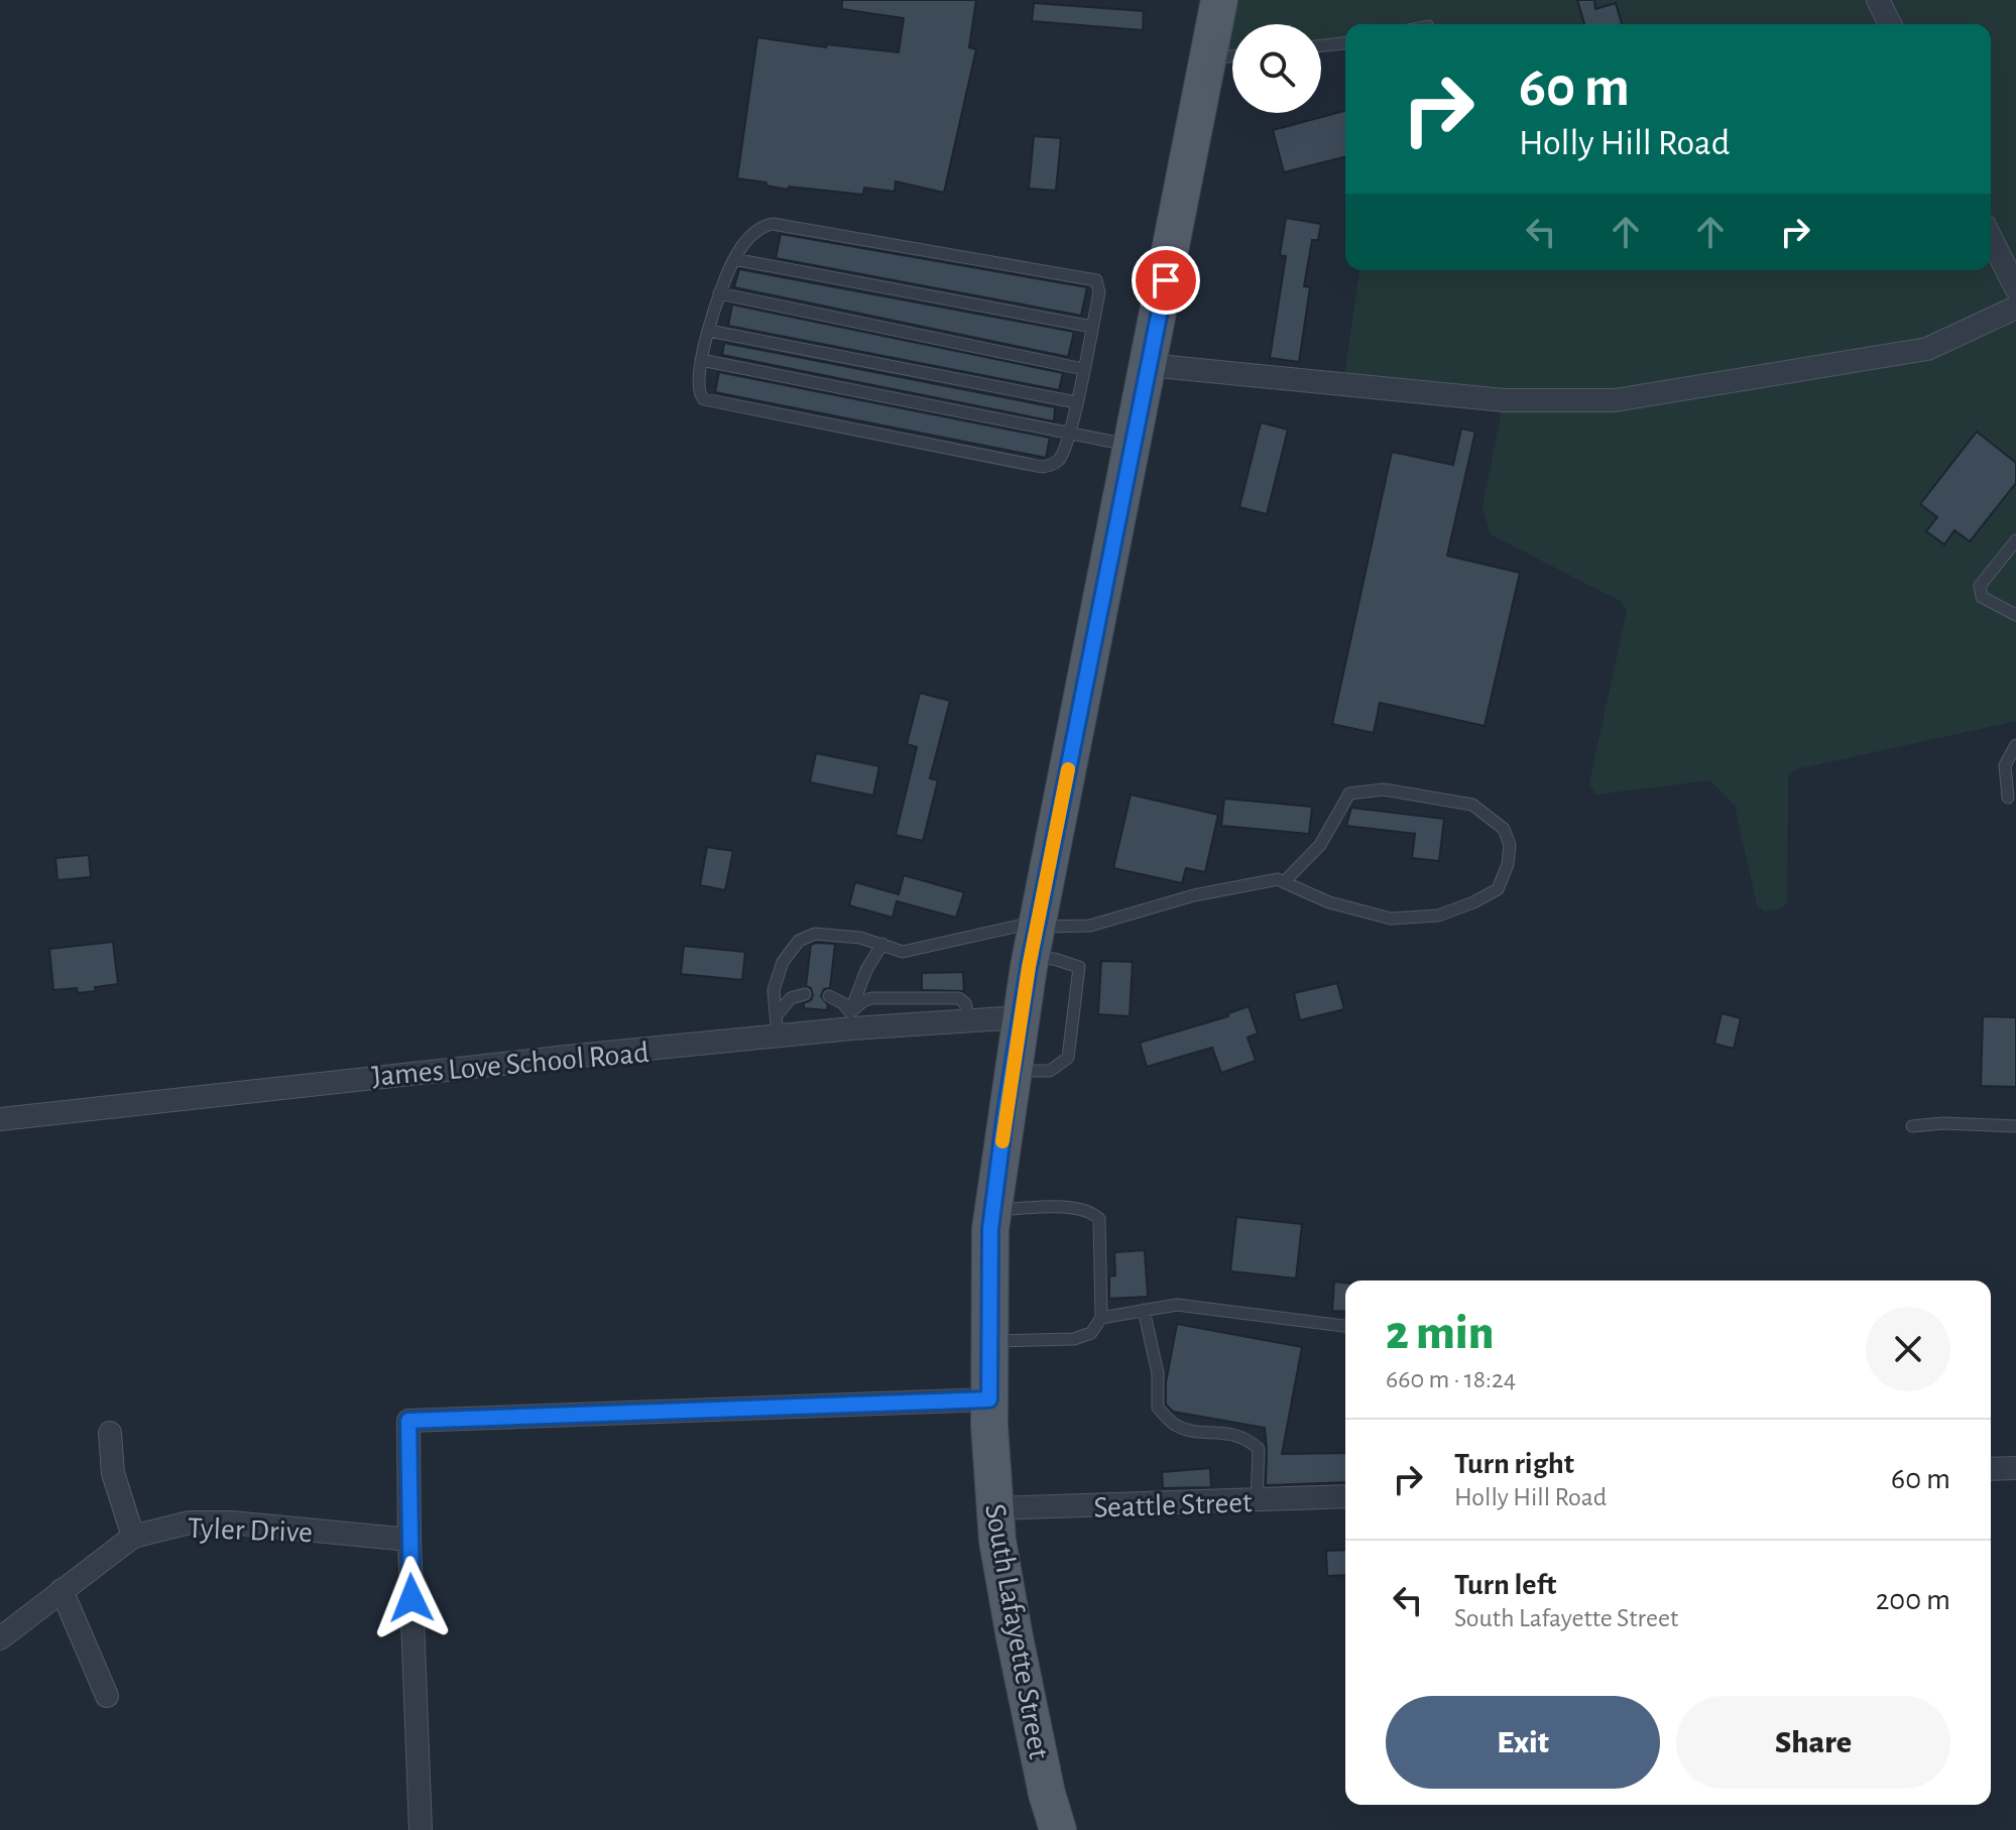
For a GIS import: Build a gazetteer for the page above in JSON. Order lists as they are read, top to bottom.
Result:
{
  "streets": {
    "main road": ["South Lafayette Street"],
    "street": ["James Love School Road", "Seattle Street", "Tyler Drive"]
  },
  "crossings": [
    ["James Love School Road", "South Lafayette Street"],
    ["Seattle Street", "South Lafayette Street"]
  ],
  "page": {
    "turn": ["60 m", "Holly Hill Road"],
    "heading": ["2 min", "660 m · 18:24"],
    "list": [
      {
        "name": "Turn right",
        "note": "Holly Hill Road",
        "value": "60 m"
      },
      {
        "name": "Turn left",
        "note": "South Lafayette Street",
        "value": "200 m"
      }
    ],
    "buttons": ["Exit", "Share"]
  }
}
